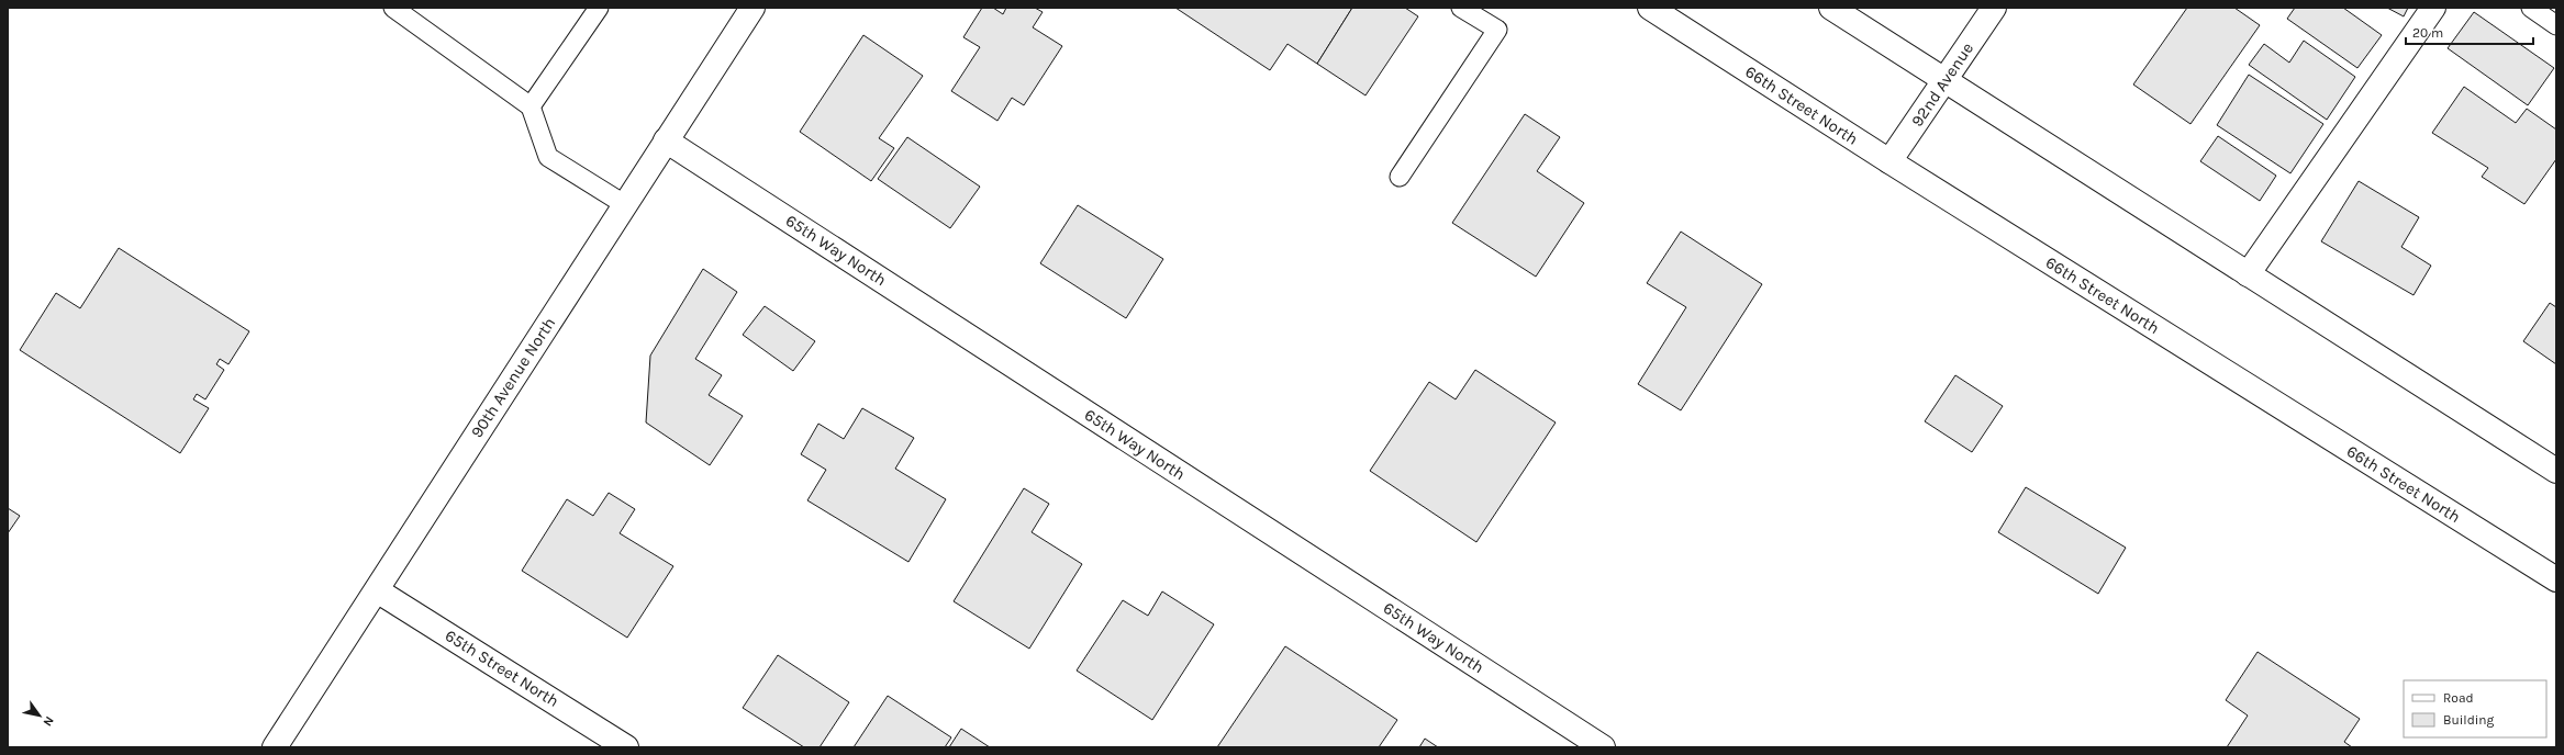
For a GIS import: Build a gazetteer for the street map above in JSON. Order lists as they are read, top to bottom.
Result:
{
  "streets": {
    "street": [
      "92nd Avenue",
      "66th Street North",
      "65th Way North",
      "90th Avenue North",
      "65th Street North"
    ]
  },
  "crossings": [
    ["92nd Avenue", "66th Street North"],
    ["65th Way North", "90th Avenue North"],
    ["90th Avenue North", "65th Street North"]
  ],
  "legend": ["Road", "Building"],
  "scale_bar": "20 m",
  "north": "bottom right"
}
